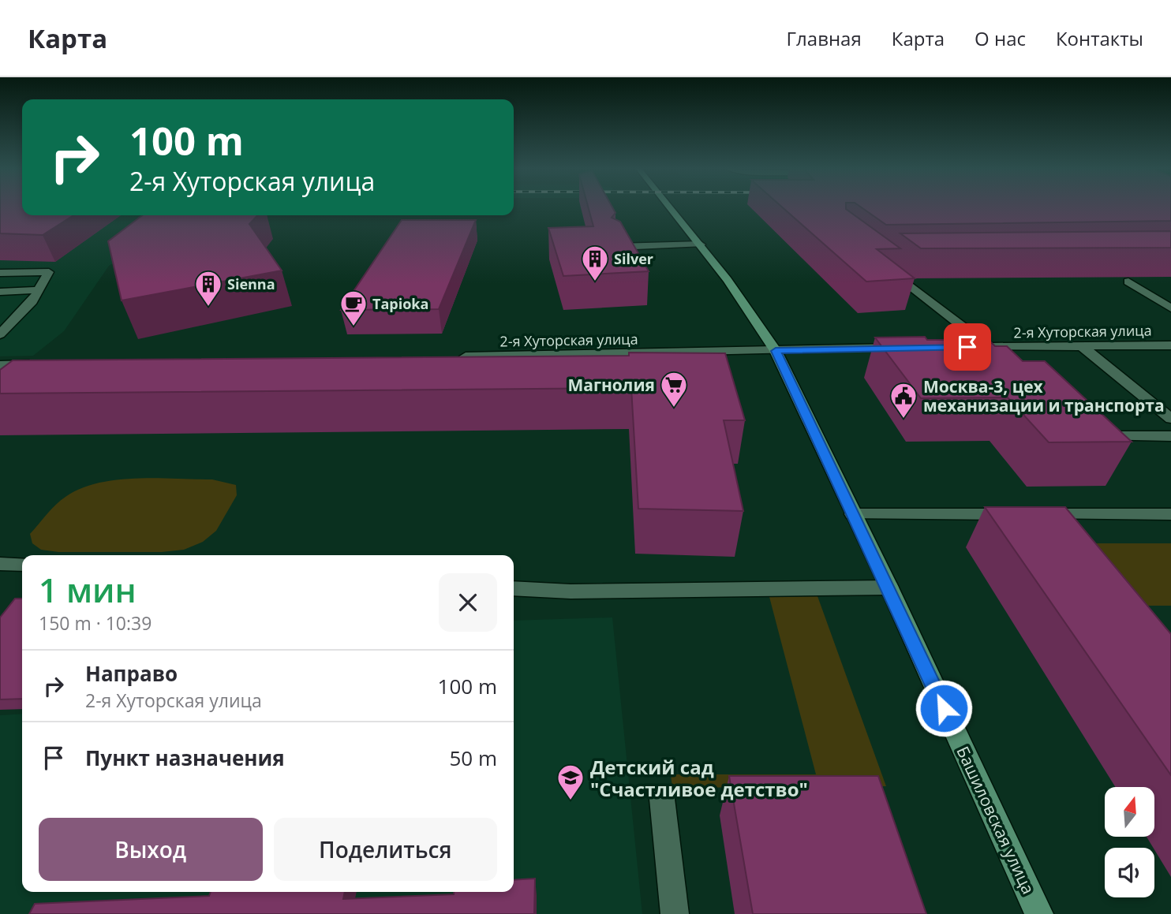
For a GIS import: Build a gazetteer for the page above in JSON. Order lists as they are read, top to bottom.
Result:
{
  "streets": {
    "main road": ["Башиловская улица"],
    "street": ["2-я Хуторская улица"]
  },
  "crossings": [
    ["2-я Хуторская улица", "Башиловская улица"]
  ],
  "places": {
    "building": ["Silver", "Sienna"],
    "cafe": ["Tapioka"],
    "supermarket": ["Магнолия"],
    "public building": ["Москва-3, цех механизации и транспорта"],
    "school or university": ["Детский сад \"Счастливое детство\""]
  },
  "north": "top",
  "page": {
    "header": "Карта",
    "nav": [
      "Главная",
      "Карта",
      "О нас",
      "Контакты"
    ],
    "turn": ["100 m", "2-я Хуторская улица"],
    "heading": ["1 мин", "150 m · 10:39"],
    "list": [
      {
        "name": "Направо",
        "note": "2-я Хуторская улица",
        "value": "100 m"
      },
      {
        "name": "Пункт назначения",
        "value": "50 m"
      }
    ],
    "buttons": ["Выход", "Поделиться"]
  }
}
